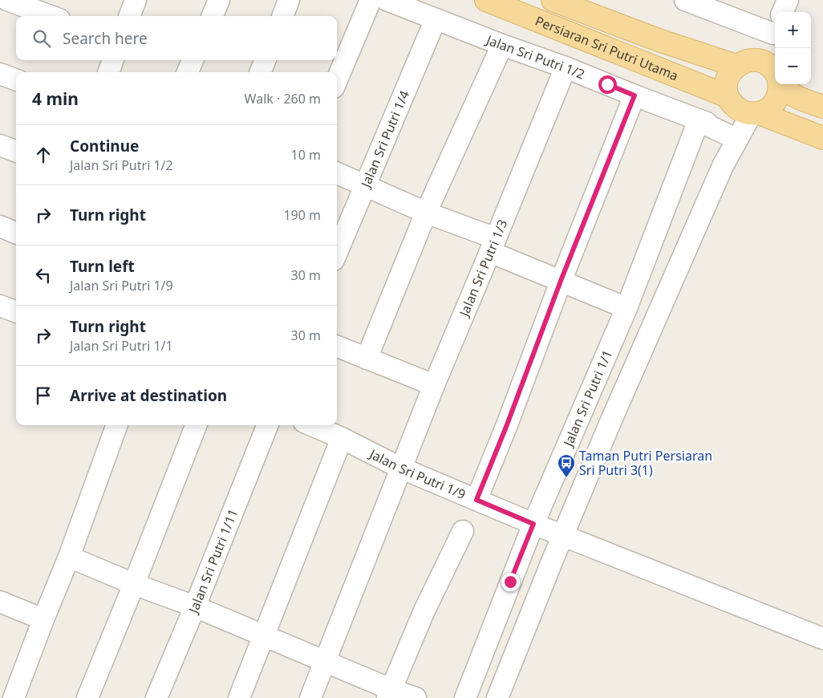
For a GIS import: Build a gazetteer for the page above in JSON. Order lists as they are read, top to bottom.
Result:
{
  "streets": {
    "main road": ["Persiaran Sri Putri Utama"],
    "street": [
      "Jalan Sri Putri 1/2",
      "Jalan Sri Putri 1/4",
      "Jalan Sri Putri 1/3",
      "Jalan Sri Putri 1/1",
      "Jalan Sri Putri 1/9",
      "Jalan Sri Putri 1/11"
    ]
  },
  "crossings": [
    ["Jalan Sri Putri 1/2", "Jalan Sri Putri 1/4"],
    ["Jalan Sri Putri 1/2", "Jalan Sri Putri 1/3"],
    ["Jalan Sri Putri 1/2", "Jalan Sri Putri 1/1"],
    ["Jalan Sri Putri 1/3", "Jalan Sri Putri 1/9"],
    ["Jalan Sri Putri 1/1", "Jalan Sri Putri 1/9"]
  ],
  "places": {
    "bus stop": ["Taman Putri Persiaran Sri Putri 3(1)"]
  },
  "page": {
    "map_buttons": ["+", "−"],
    "search": "Search here",
    "heading": ["4 min", "Walk · 260 m"],
    "list": [
      ["Continue", "Jalan Sri Putri 1/2", "10 m"],
      ["Turn right", "190 m"],
      ["Turn left", "Jalan Sri Putri 1/9", "30 m"],
      ["Turn right", "Jalan Sri Putri 1/1", "30 m"],
      "Arrive at destination"
    ]
  }
}
